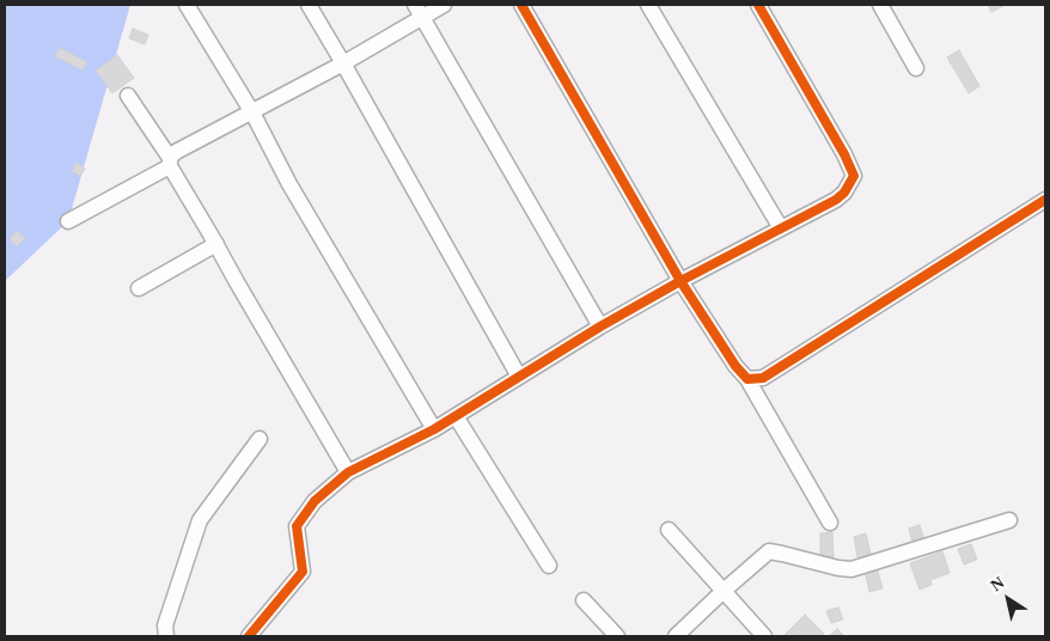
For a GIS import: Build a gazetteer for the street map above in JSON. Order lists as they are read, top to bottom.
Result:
{
  "north": "top left"
}
